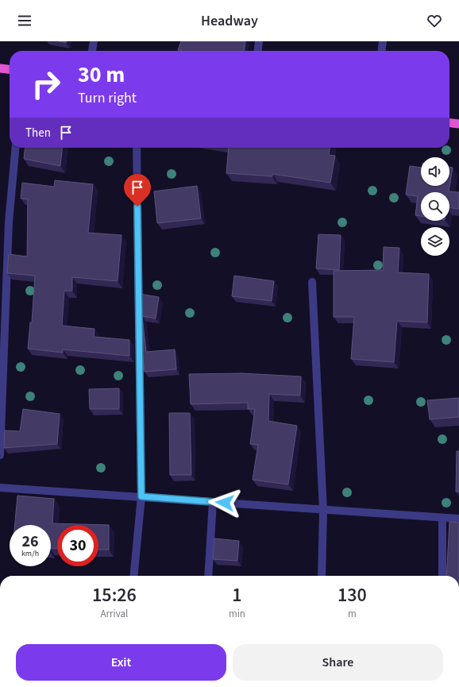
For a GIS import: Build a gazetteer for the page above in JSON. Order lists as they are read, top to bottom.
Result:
{
  "page": {
    "header": "Headway",
    "turn": ["30 m", "Turn right"],
    "then": "Then",
    "speed": "26 km/h",
    "limit": "30",
    "eta": [
      "15:26",
      "Arrival",
      "1",
      "min",
      "130",
      "m"
    ],
    "buttons": ["Exit", "Share"]
  }
}
